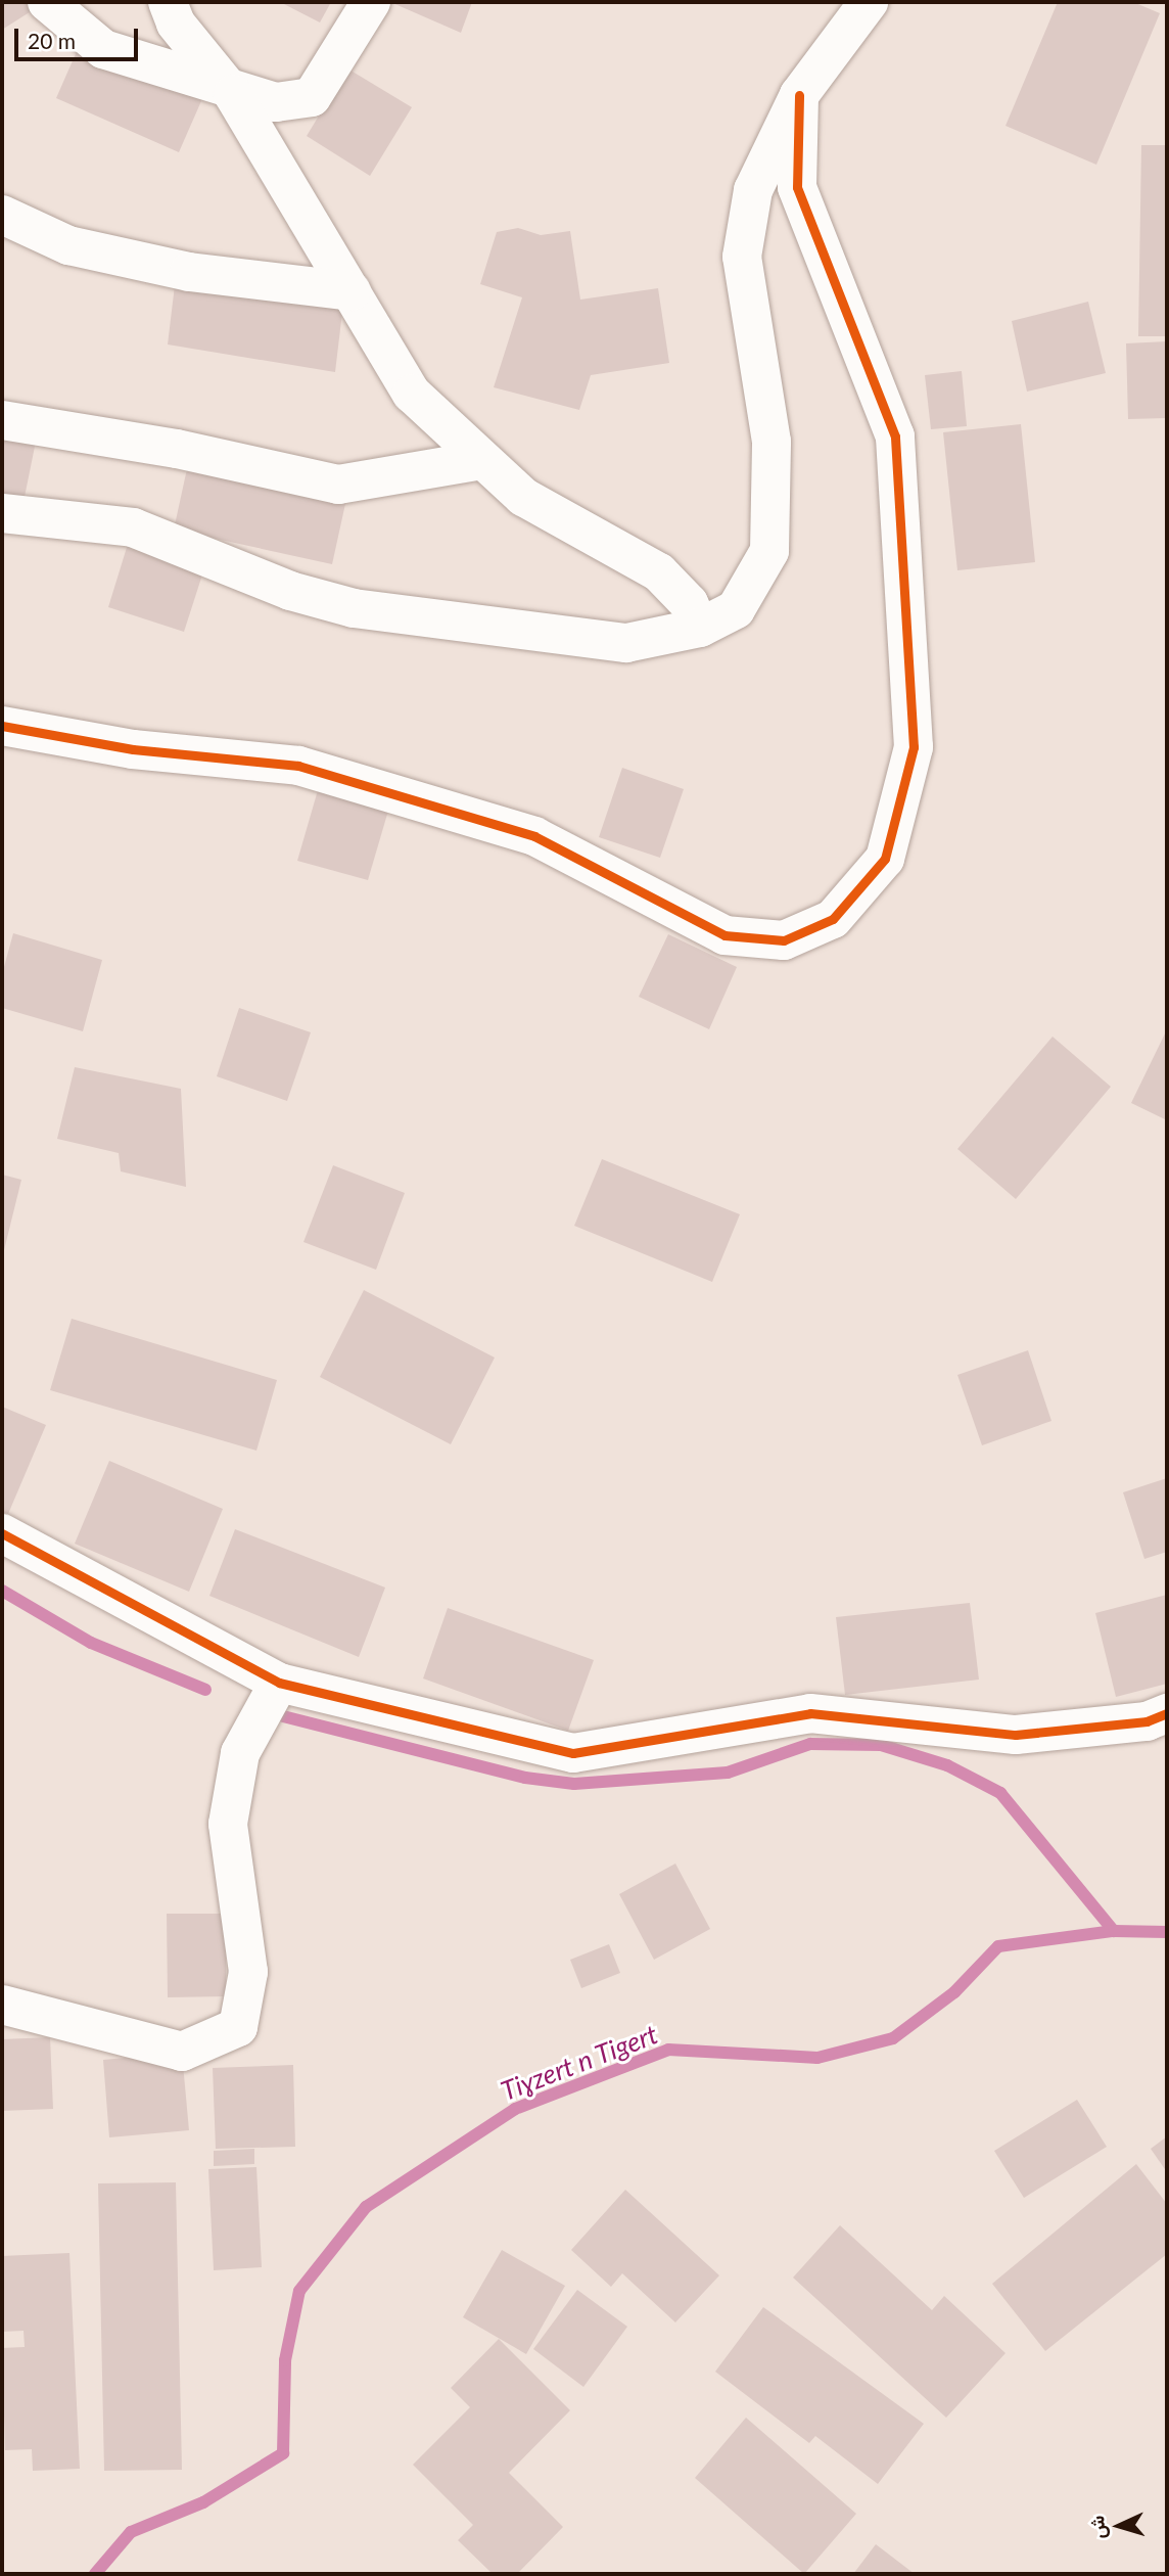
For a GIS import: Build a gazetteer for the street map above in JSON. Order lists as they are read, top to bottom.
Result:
{
  "water": ["Tiɣzert n Tigert"],
  "scale_bar": "20 m",
  "north": "left"
}
